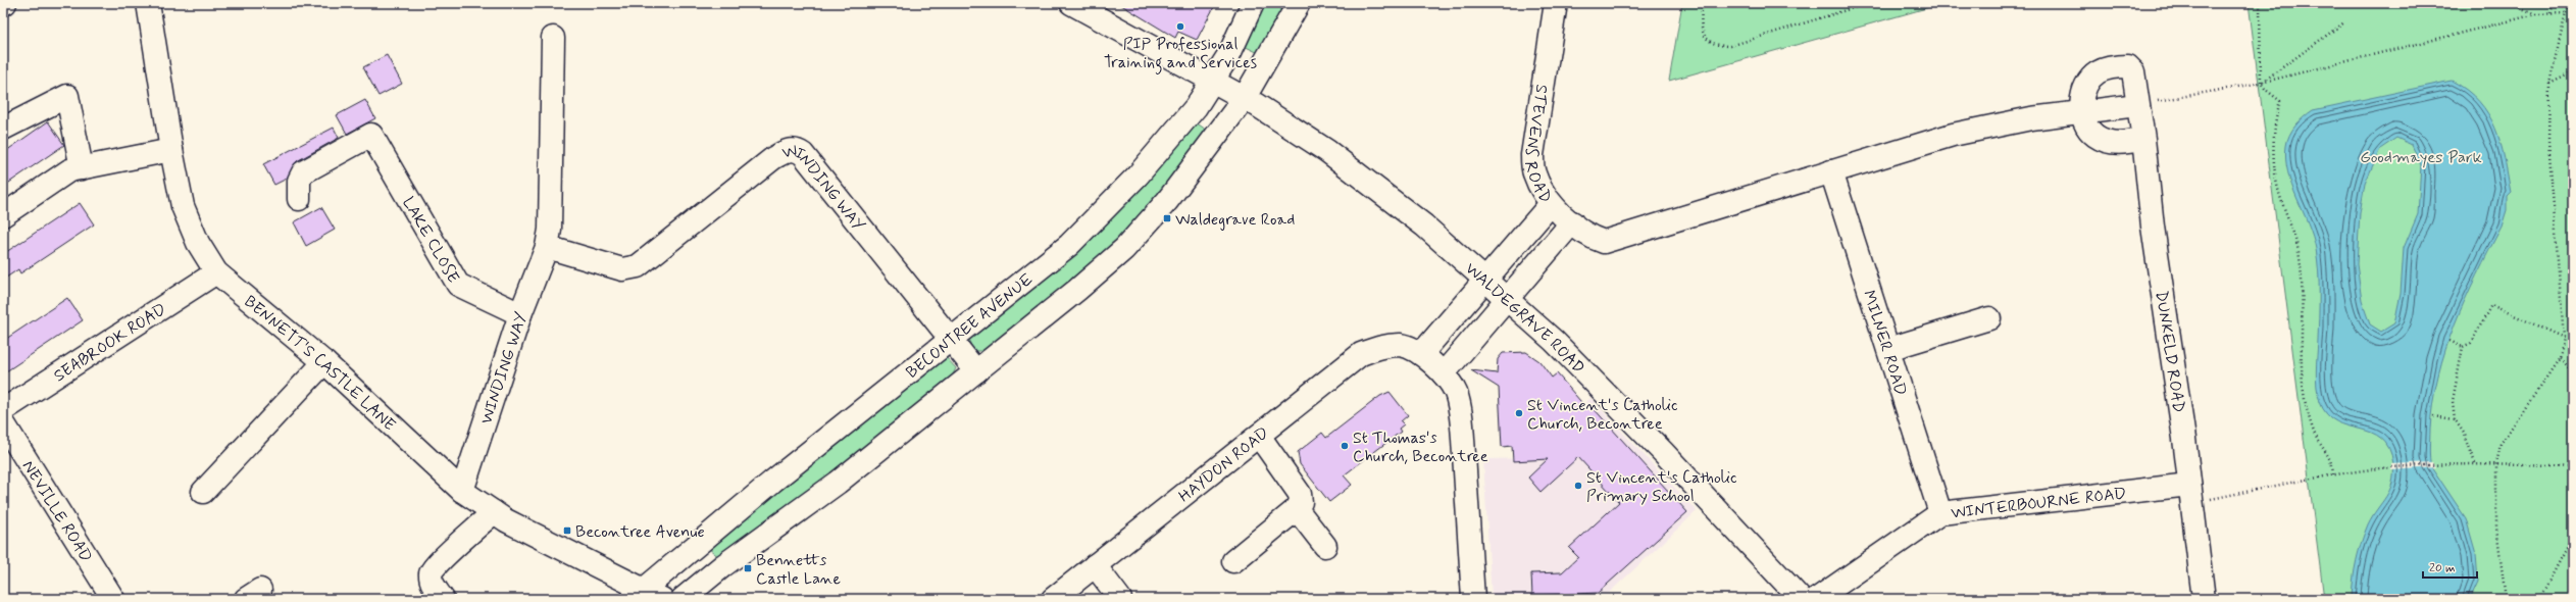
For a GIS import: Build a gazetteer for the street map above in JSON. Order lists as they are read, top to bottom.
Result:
{
  "streets": {
    "street": [
      "STEVENS ROAD",
      "WINDING WAY",
      "LAKE CLOSE",
      "WALDEGRAVE ROAD",
      "BECONTREE AVENUE",
      "SEABROOK ROAD",
      "MILNER ROAD",
      "DUNKELD ROAD",
      "BENNETT'S CASTLE LANE",
      "HAYDON ROAD",
      "WINTERBOURNE ROAD",
      "NEVILLE ROAD"
    ]
  },
  "crossings": [
    ["STEVENS ROAD", "MILNER ROAD"],
    ["STEVENS ROAD", "DUNKELD ROAD"],
    ["WINDING WAY", "LAKE CLOSE"],
    ["WINDING WAY", "BECONTREE AVENUE"],
    ["WINDING WAY", "BENNETT'S CASTLE LANE"],
    ["WALDEGRAVE ROAD", "BECONTREE AVENUE"],
    ["BECONTREE AVENUE", "BENNETT'S CASTLE LANE"],
    ["SEABROOK ROAD", "BENNETT'S CASTLE LANE"],
    ["MILNER ROAD", "WINTERBOURNE ROAD"],
    ["DUNKELD ROAD", "WINTERBOURNE ROAD"]
  ],
  "parks": ["Goodmayes Park"],
  "places": {
    "other": [
      "PIP Professional Training and Services",
      "St Vincent's Catholic Church, Becontree",
      "St Thomas's Church, Becontree",
      "St Vincent's Catholic Primary School"
    ],
    "transit": ["Waldegrave Road", "Becontree Avenue", "Bennetts Castle Lane"]
  },
  "scale_bar": "20 m"
}
